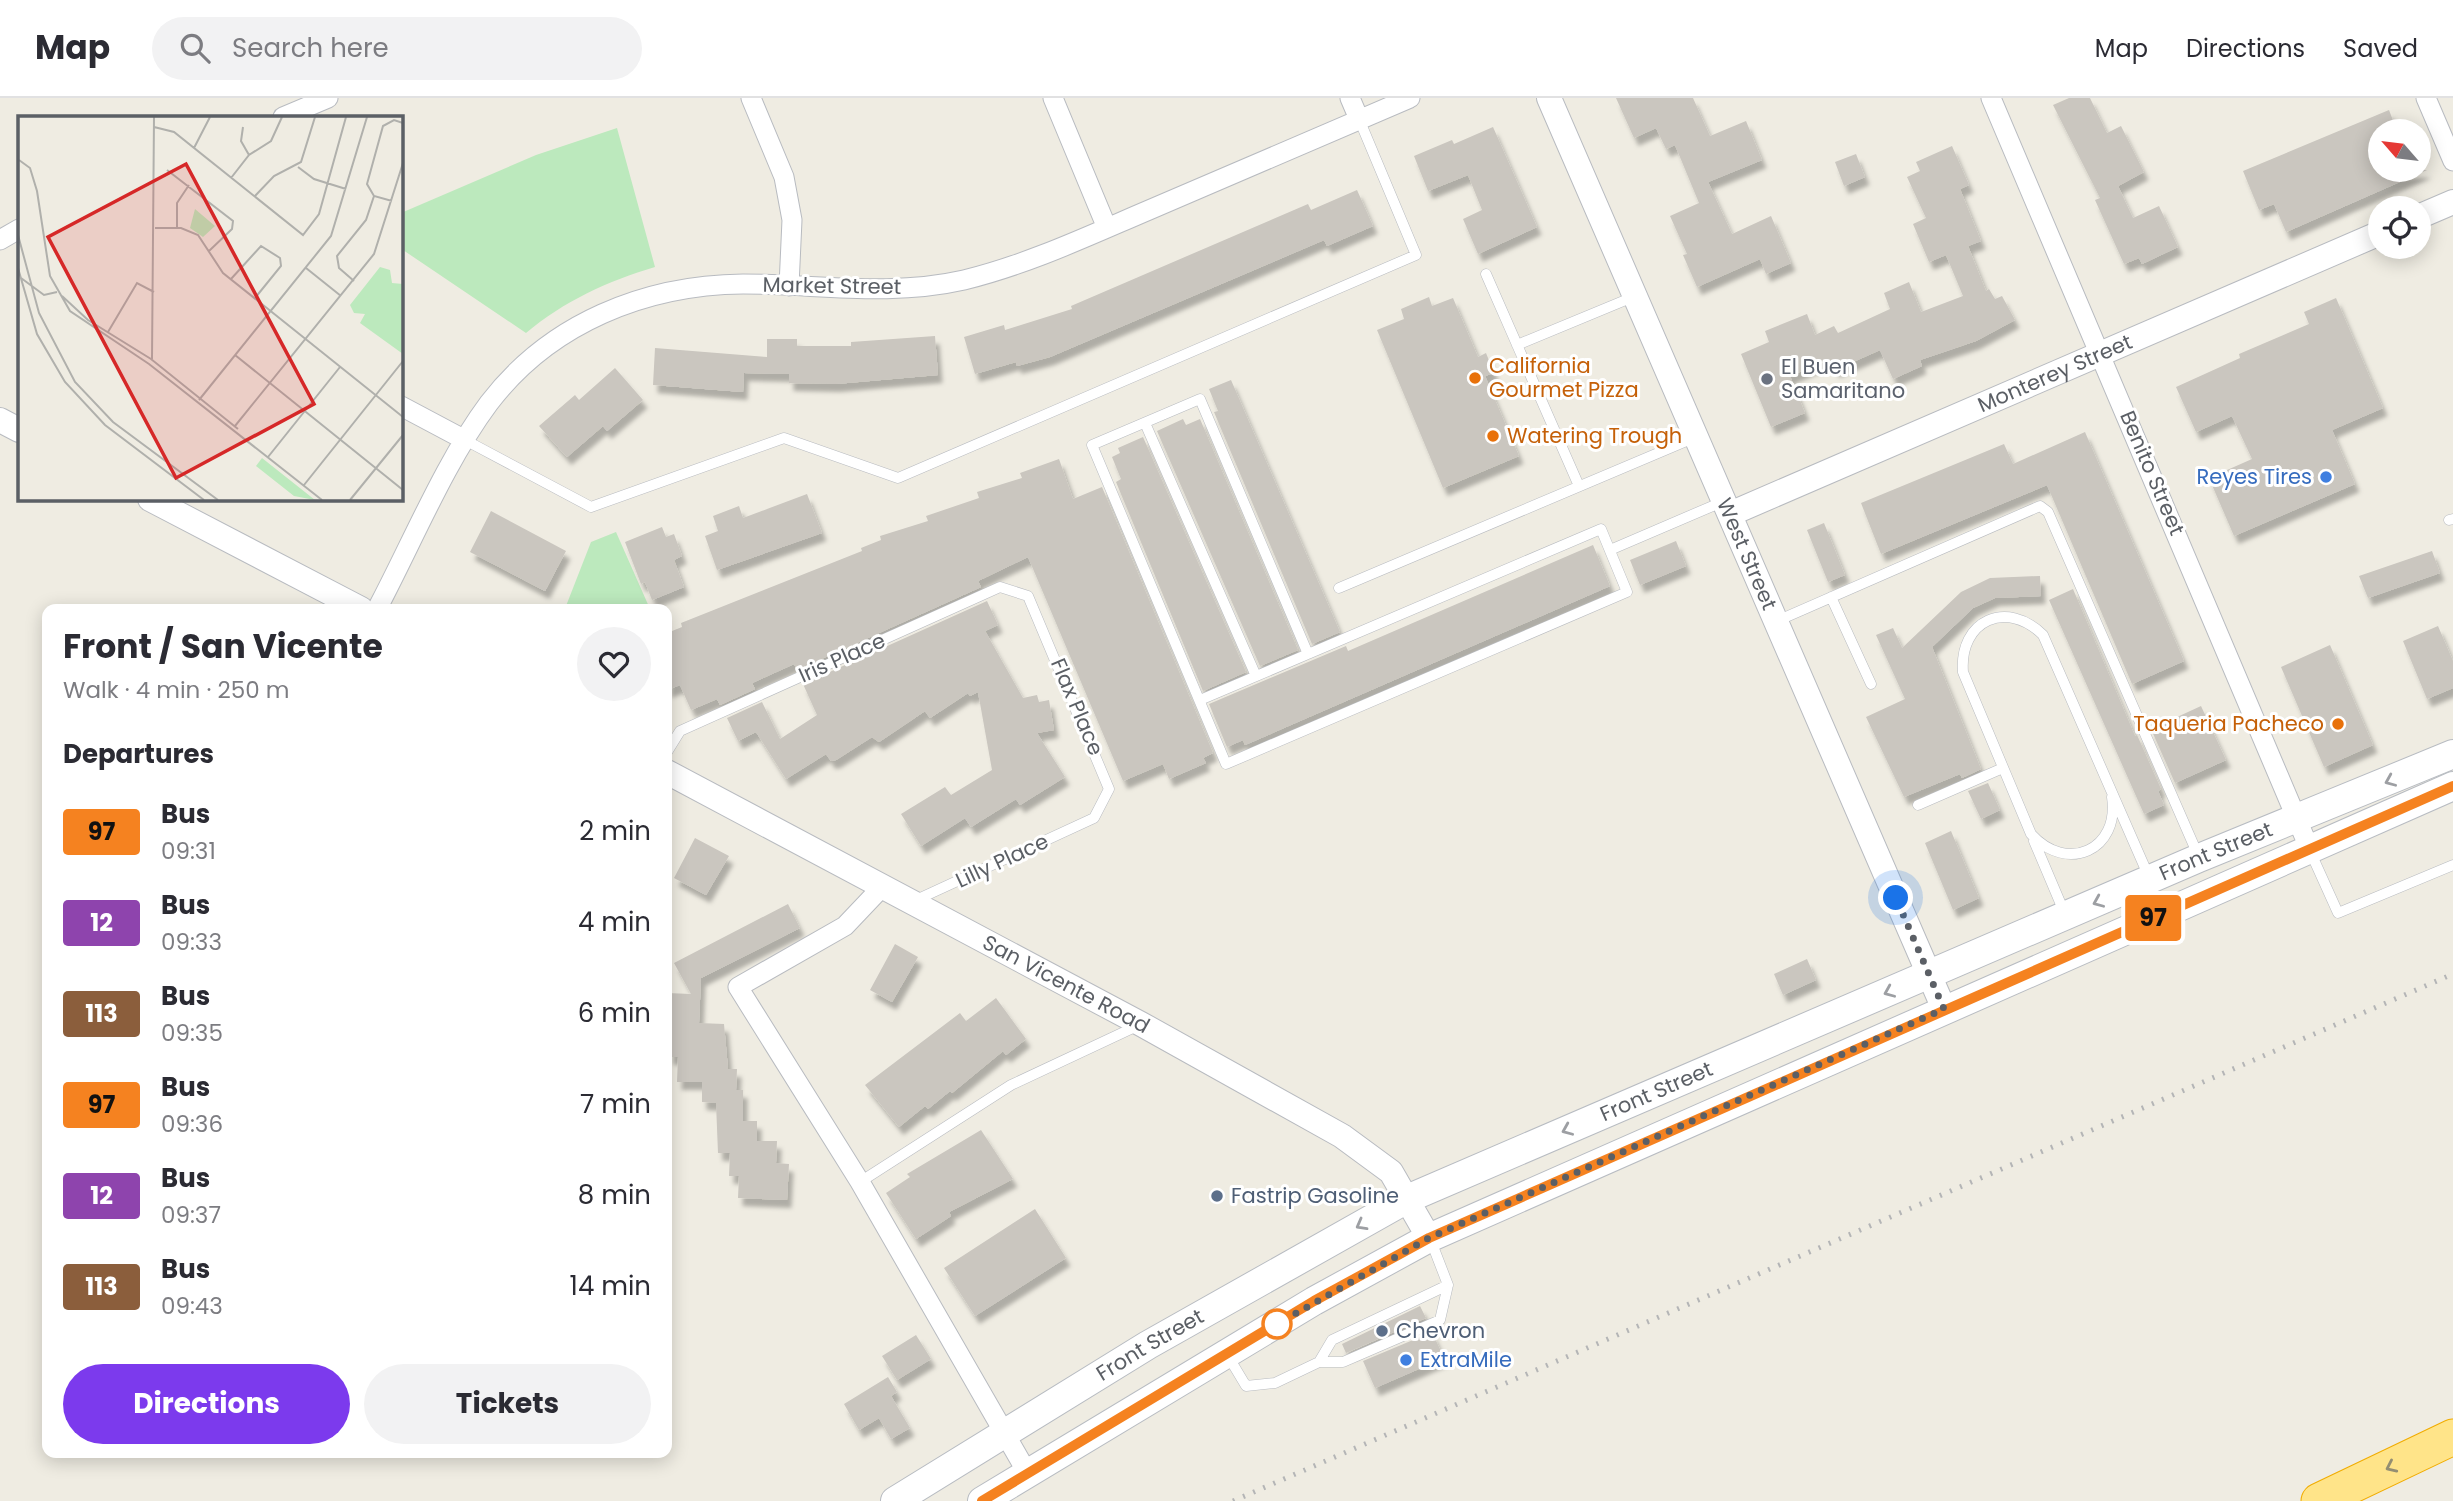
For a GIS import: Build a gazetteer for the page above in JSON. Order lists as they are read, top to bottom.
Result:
{
  "streets": {
    "main road": ["Front Street"],
    "street": [
      "Market Street",
      "Monterey Street",
      "Benito Street",
      "West Street",
      "San Vicente Road"
    ],
    "lane": ["Iris Place", "Flax Place", "Lilly Place"]
  },
  "crossings": [
    ["Monterey Street", "Benito Street"],
    ["Monterey Street", "West Street"],
    ["Benito Street", "Front Street"],
    ["West Street", "Front Street"],
    ["Iris Place", "Flax Place"],
    ["Flax Place", "Lilly Place"],
    ["Front Street", "San Vicente Road"],
    ["Lilly Place", "San Vicente Road"]
  ],
  "places": [
    "California Gourmet Pizza",
    "El Buen Samaritano",
    "Watering Trough",
    "Reyes Tires",
    "Taqueria Pacheco",
    "Fastrip Gasoline",
    "Chevron",
    "ExtraMile"
  ],
  "lines": ["bus line 97"],
  "north": "top left",
  "page": {
    "header": "Map",
    "search": "Search here",
    "nav": ["Map", "Directions", "Saved"],
    "on_map": "97",
    "heading": [
      ["Front / San Vicente", "Walk · 4 min · 250 m"],
      "Departures"
    ],
    "list": [
      {
        "mark": "97",
        "name": "Bus",
        "note": "09:31",
        "value": "2 min"
      },
      {
        "mark": "12",
        "name": "Bus",
        "note": "09:33",
        "value": "4 min"
      },
      {
        "mark": "113",
        "name": "Bus",
        "note": "09:35",
        "value": "6 min"
      },
      {
        "mark": "97",
        "name": "Bus",
        "note": "09:36",
        "value": "7 min"
      },
      {
        "mark": "12",
        "name": "Bus",
        "note": "09:37",
        "value": "8 min"
      },
      {
        "mark": "113",
        "name": "Bus",
        "note": "09:43",
        "value": "14 min"
      }
    ],
    "buttons": ["Directions", "Tickets"]
  }
}
